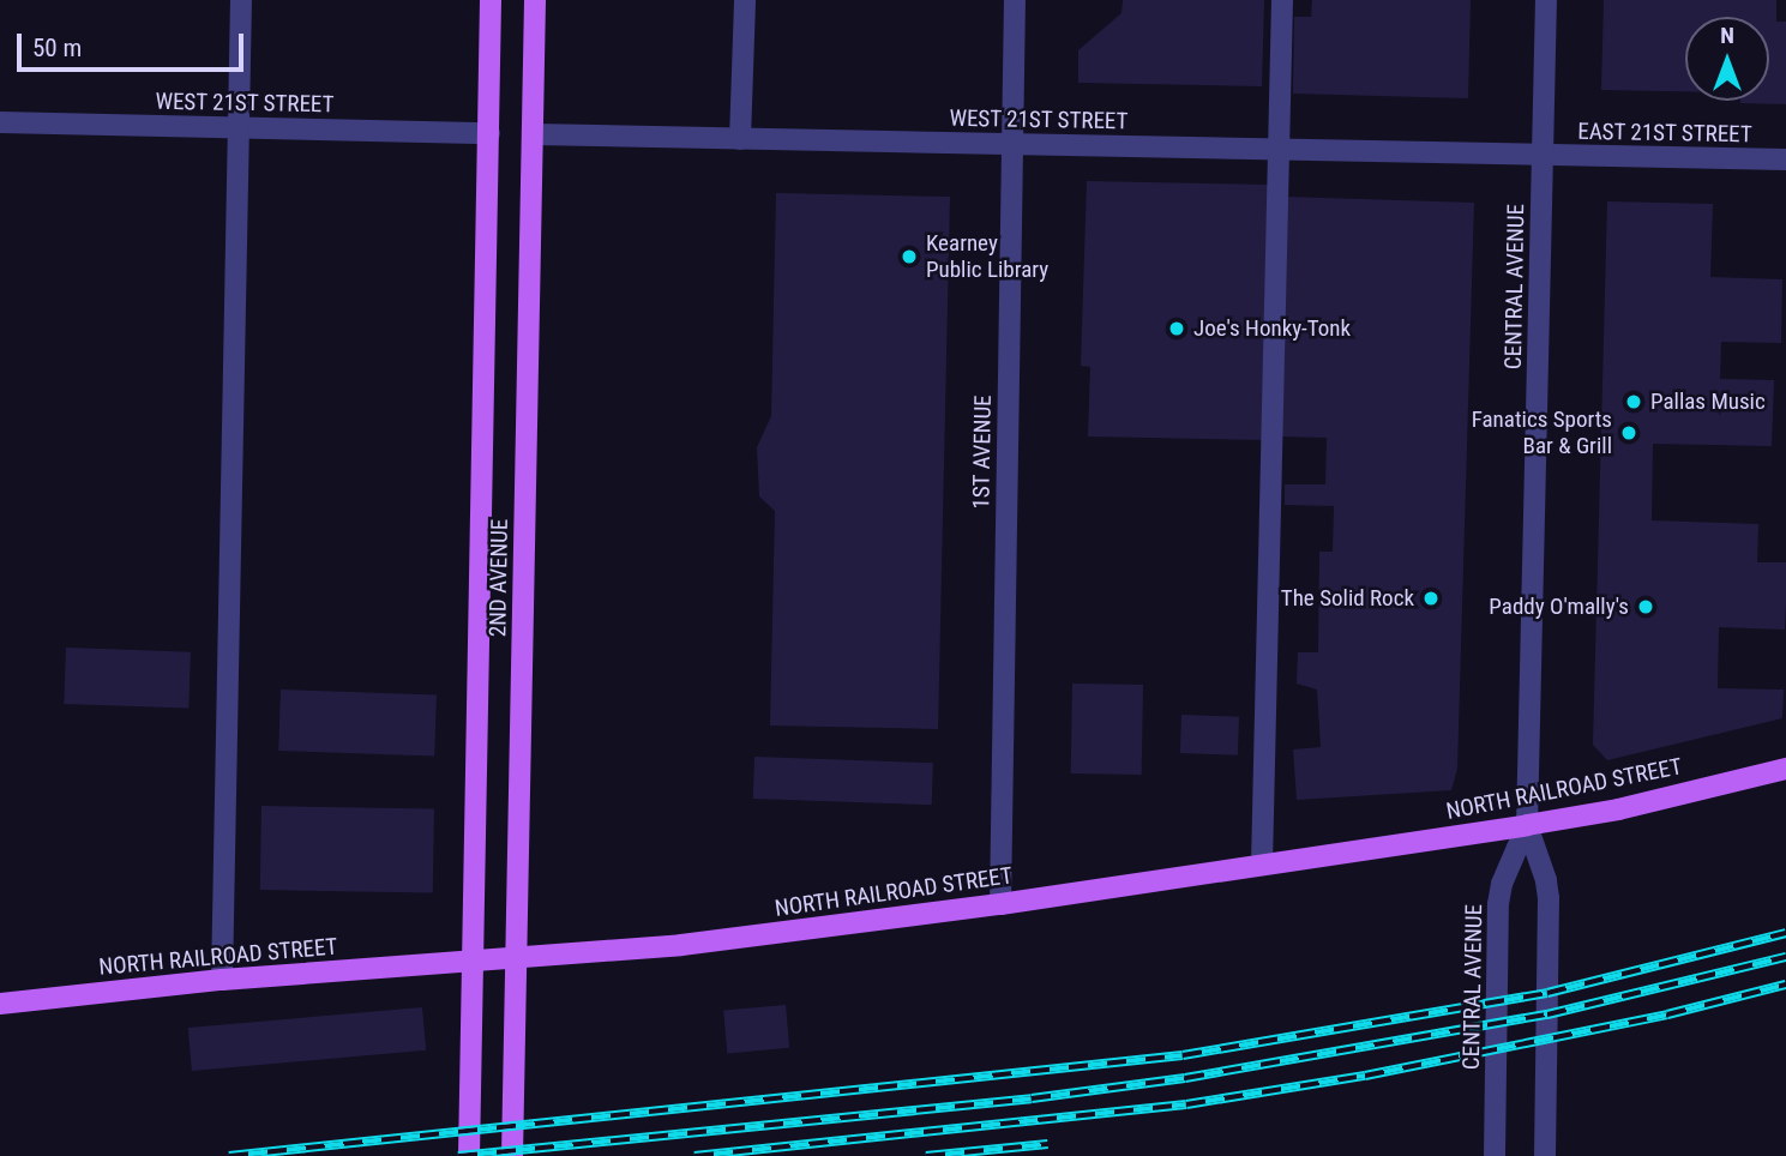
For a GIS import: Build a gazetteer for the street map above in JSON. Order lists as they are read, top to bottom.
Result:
{
  "streets": {
    "main road": ["2ND AVENUE", "NORTH RAILROAD STREET"],
    "street": [
      "WEST 21ST STREET",
      "EAST 21ST STREET",
      "CENTRAL AVENUE",
      "1ST AVENUE"
    ]
  },
  "crossings": [
    ["WEST 21ST STREET", "EAST 21ST STREET"],
    ["WEST 21ST STREET", "CENTRAL AVENUE"],
    ["WEST 21ST STREET", "1ST AVENUE"],
    ["WEST 21ST STREET", "2ND AVENUE"],
    ["EAST 21ST STREET", "CENTRAL AVENUE"],
    ["CENTRAL AVENUE", "NORTH RAILROAD STREET"],
    ["1ST AVENUE", "NORTH RAILROAD STREET"]
  ],
  "places": [
    "Kearney Public Library",
    "Joe's Honky-Tonk",
    "Pallas Music",
    "Fanatics Sports Bar & Grill",
    "The Solid Rock",
    "Paddy O'mally's"
  ],
  "scale_bar": "50 m",
  "north": "top"
}
